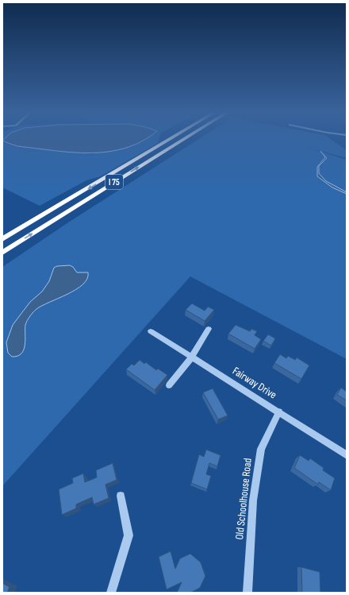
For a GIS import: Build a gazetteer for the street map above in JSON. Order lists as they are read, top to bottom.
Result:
{
  "streets": {
    "highway": ["I 75"],
    "street": ["Fairway Drive", "Old Schoolhouse Road"]
  },
  "crossings": [
    ["Fairway Drive", "Old Schoolhouse Road"]
  ]
}
